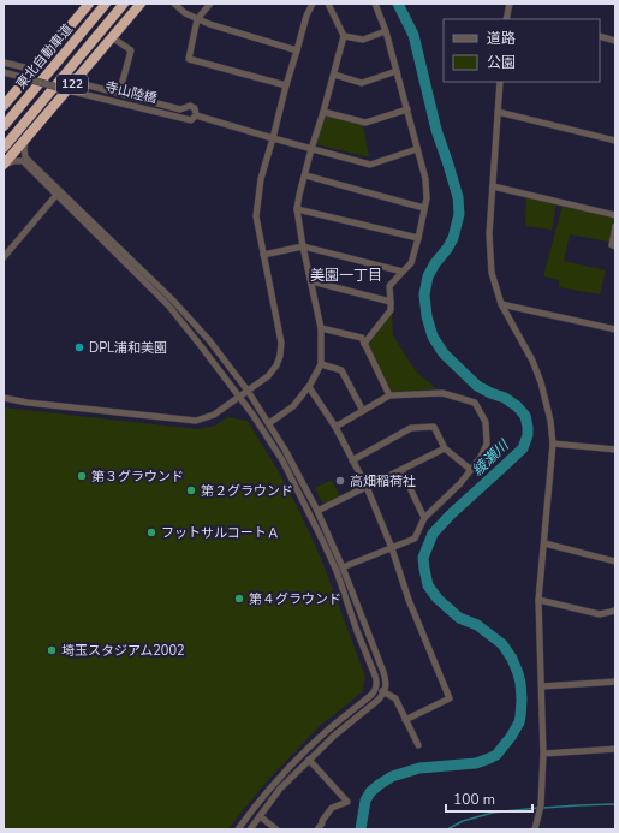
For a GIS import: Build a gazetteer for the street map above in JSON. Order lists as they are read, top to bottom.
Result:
{
  "streets": {
    "highway": ["東北自動車道", "122"],
    "street": ["寺山陸橋"]
  },
  "districts": ["美園一丁目"],
  "water": ["綾瀬川"],
  "places": [
    "DPL浦和美園",
    "第３グラウンド",
    "高畑稲荷社",
    "第２グラウンド",
    "フットサルコートＡ",
    "第４グラウンド",
    "埼玉スタジアム2002"
  ],
  "legend": ["道路", "公園"],
  "scale_bar": "100 m"
}
